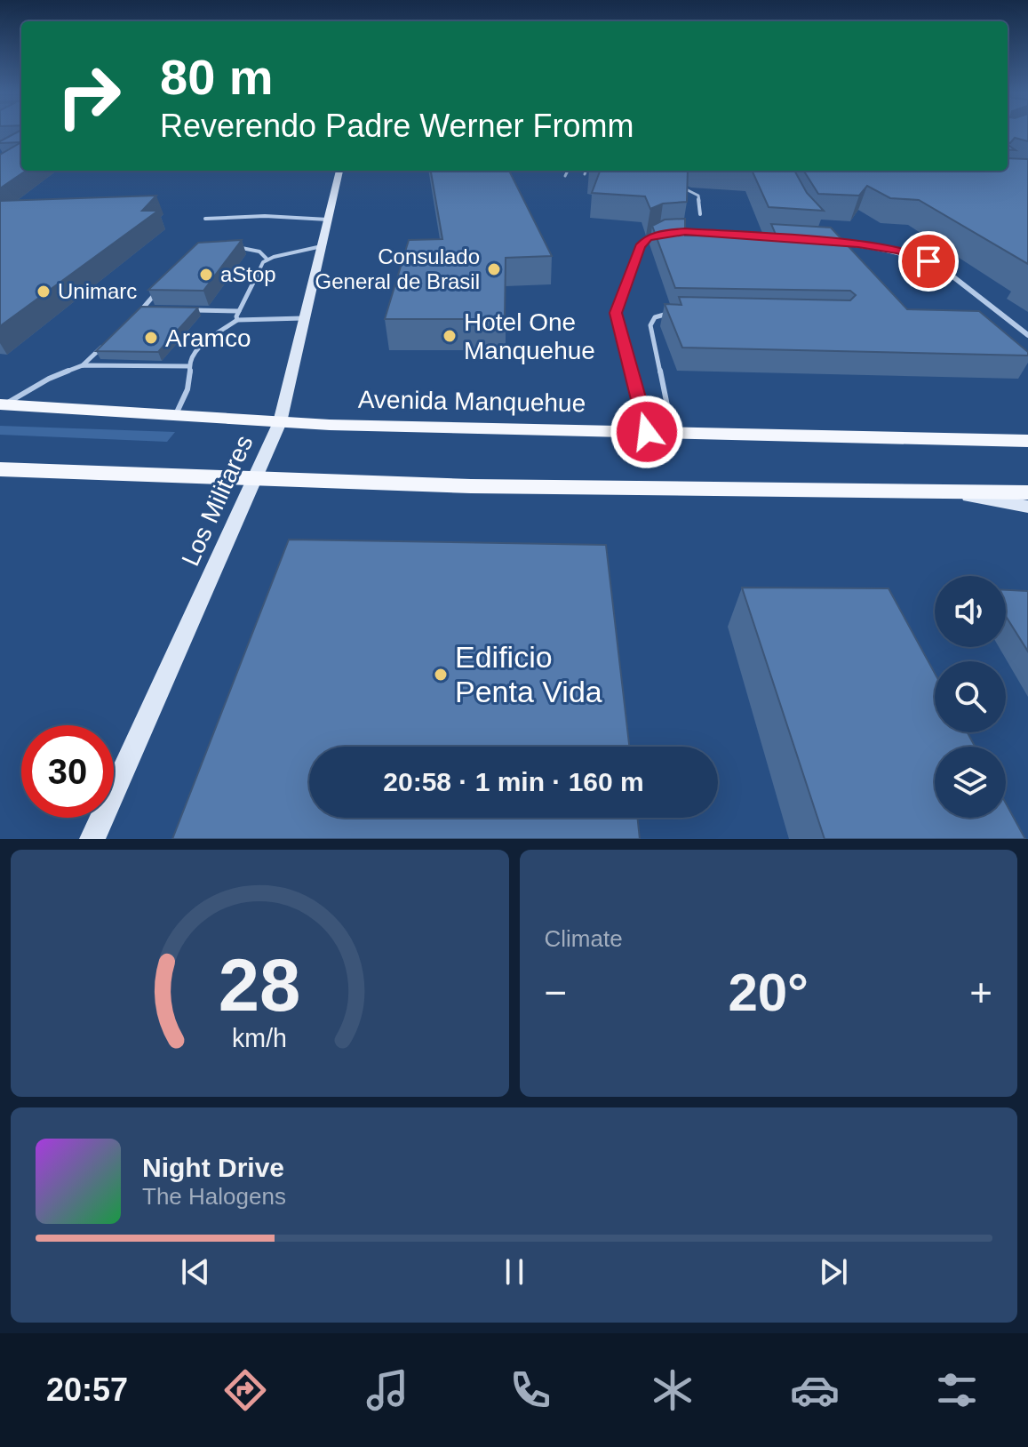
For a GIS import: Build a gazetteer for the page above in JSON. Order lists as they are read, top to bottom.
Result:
{
  "streets": {
    "main road": ["Avenida Manquehue", "Los Militares"]
  },
  "crossings": [
    ["Avenida Manquehue", "Los Militares"]
  ],
  "places": [
    "Consulado General de Brasil",
    "aStop",
    "Unimarc",
    "Hotel One Manquehue",
    "Aramco",
    "Edificio Penta Vida"
  ],
  "page": {
    "turn": ["80 m", "Reverendo Padre Werner Fromm"],
    "limit": "30",
    "trip": "20:58 · 1 min · 160 m",
    "tile": "Climate",
    "heat": ["−", "20°", "+"],
    "song": ["Night Drive", "The Halogens"],
    "tabs": "20:57",
    "gauge": ["28", "km/h"]
  }
}
